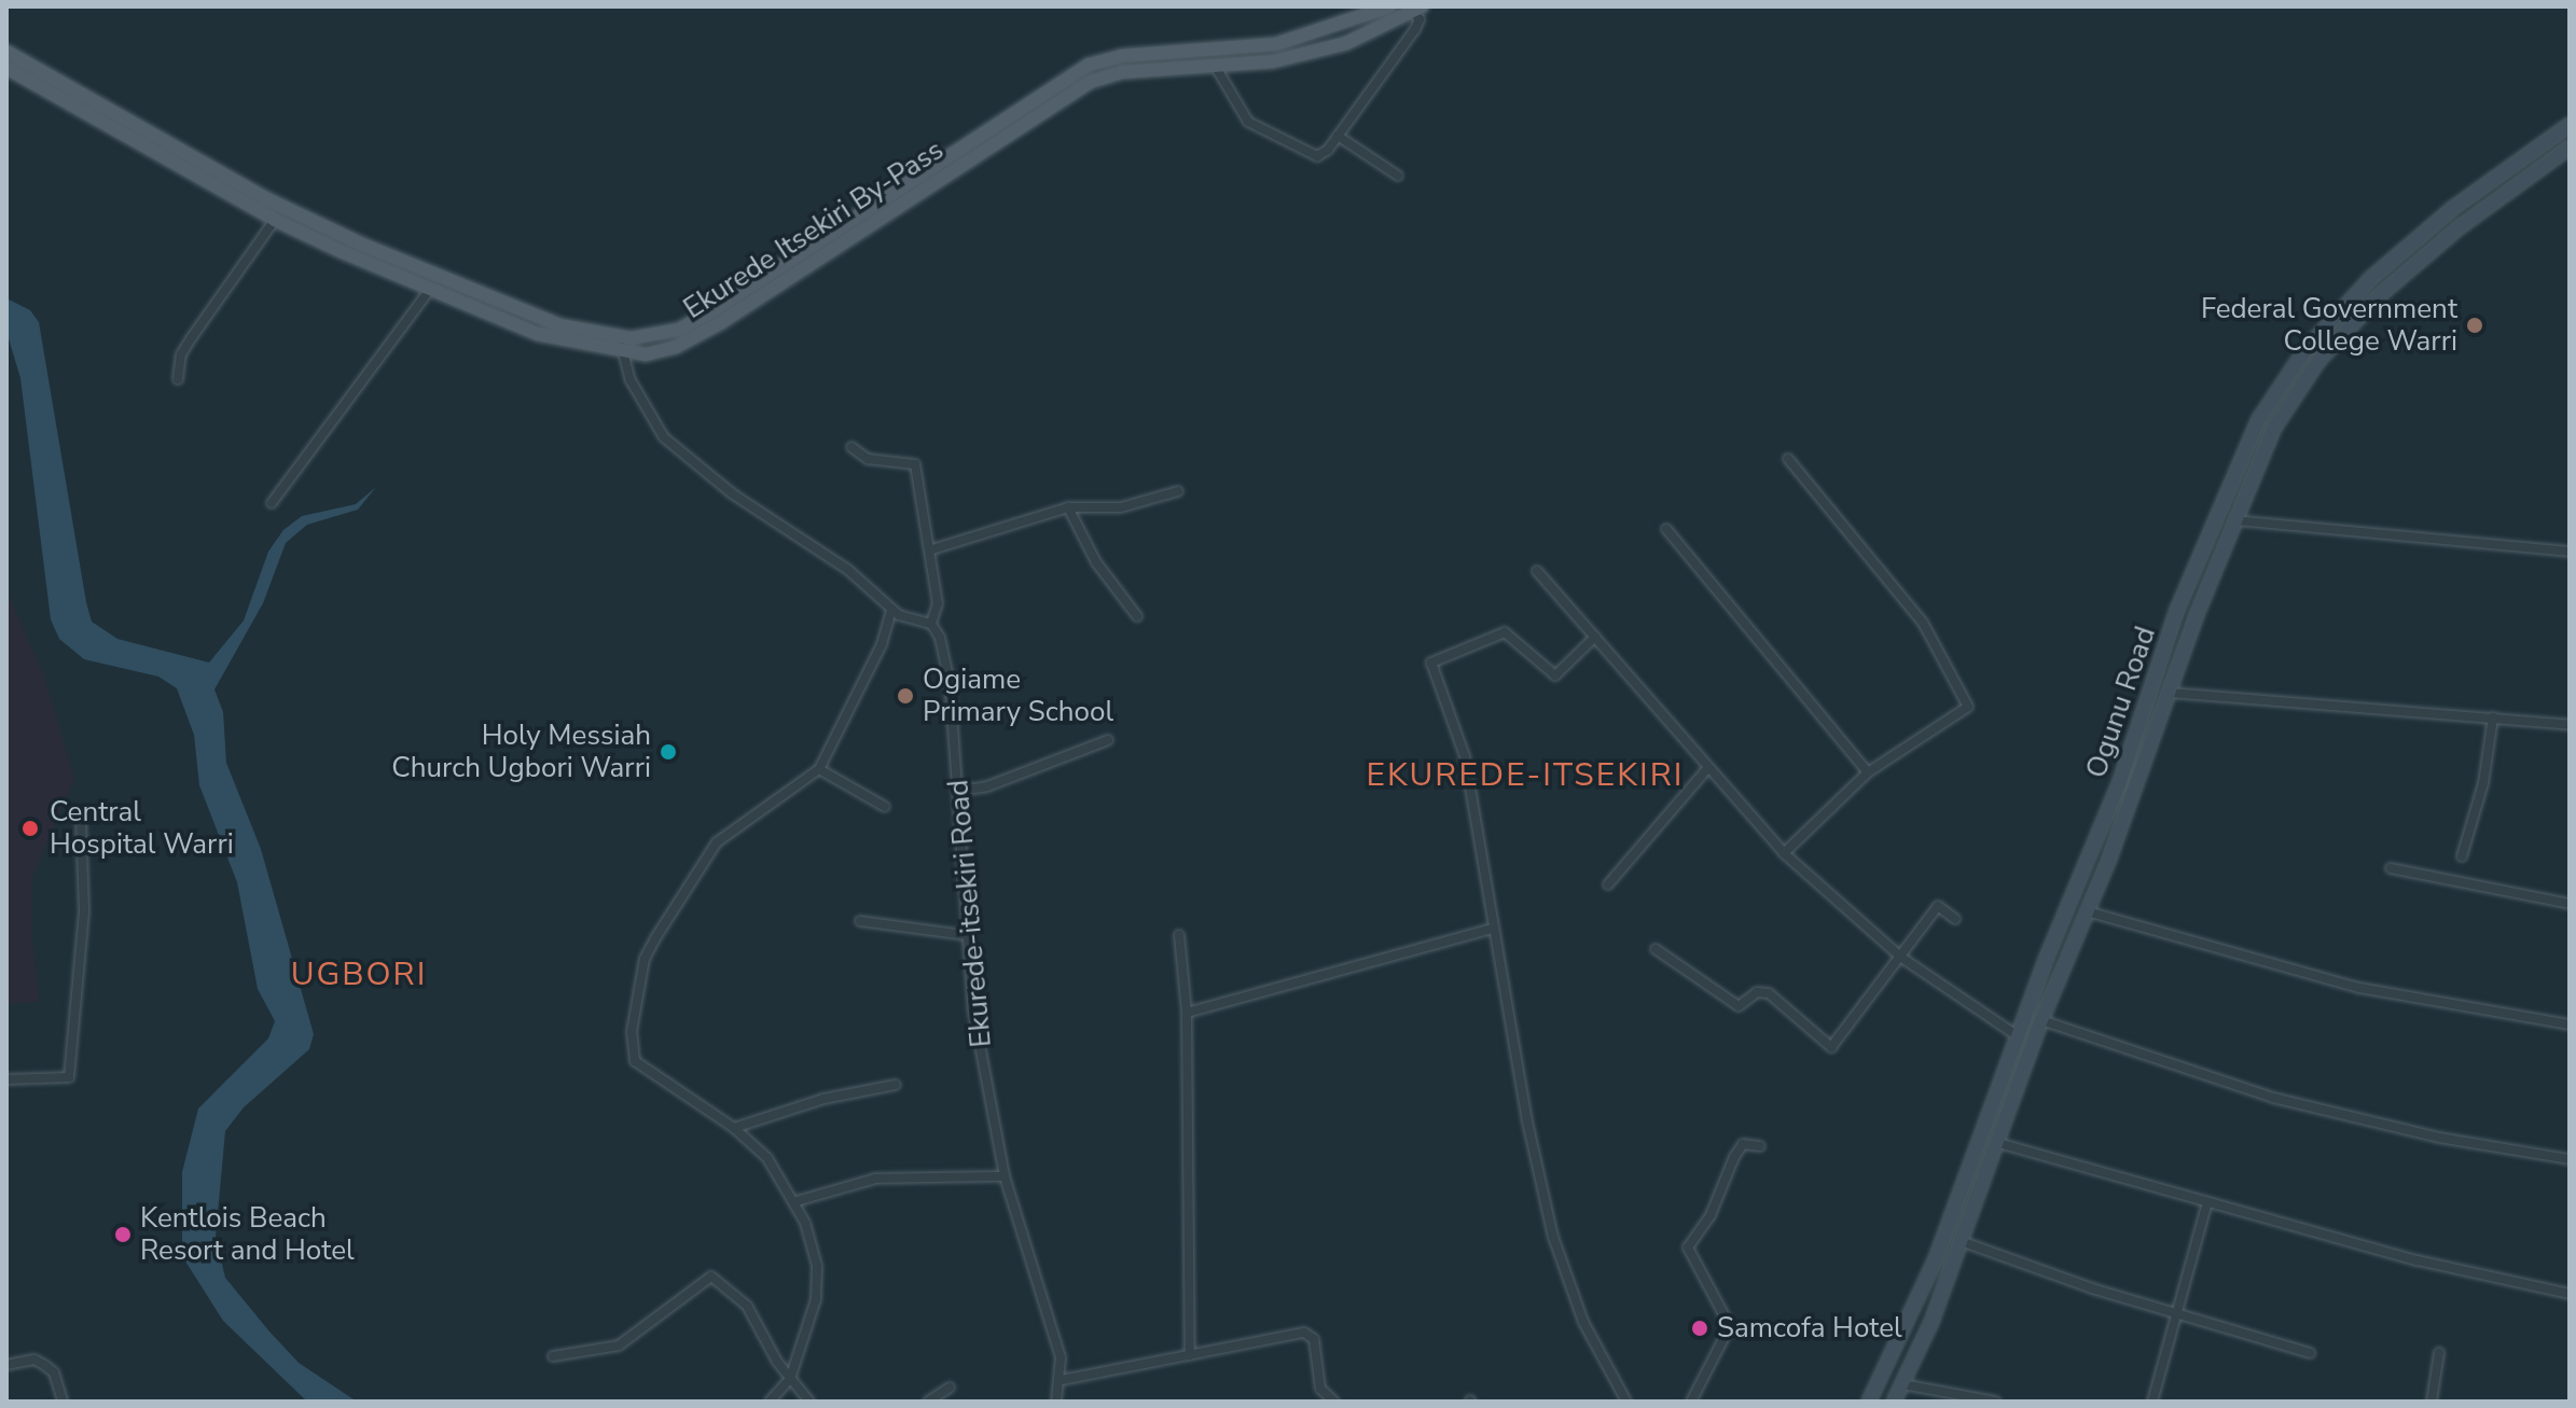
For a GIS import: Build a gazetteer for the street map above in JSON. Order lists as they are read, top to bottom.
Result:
{
  "streets": {
    "main road": ["Ekurede Itsekiri By-Pass", "Ogunu Road"],
    "street": ["Ekurede-itsekiri Road"]
  },
  "districts": ["EKUREDE-ITSEKIRI", "UGBORI"],
  "places": [
    "Federal Government College Warri",
    "Ogiame Primary School",
    "Holy Messiah Church Ugbori Warri",
    "Central Hospital Warri",
    "Kentlois Beach Resort and Hotel",
    "Samcofa Hotel"
  ]
}
